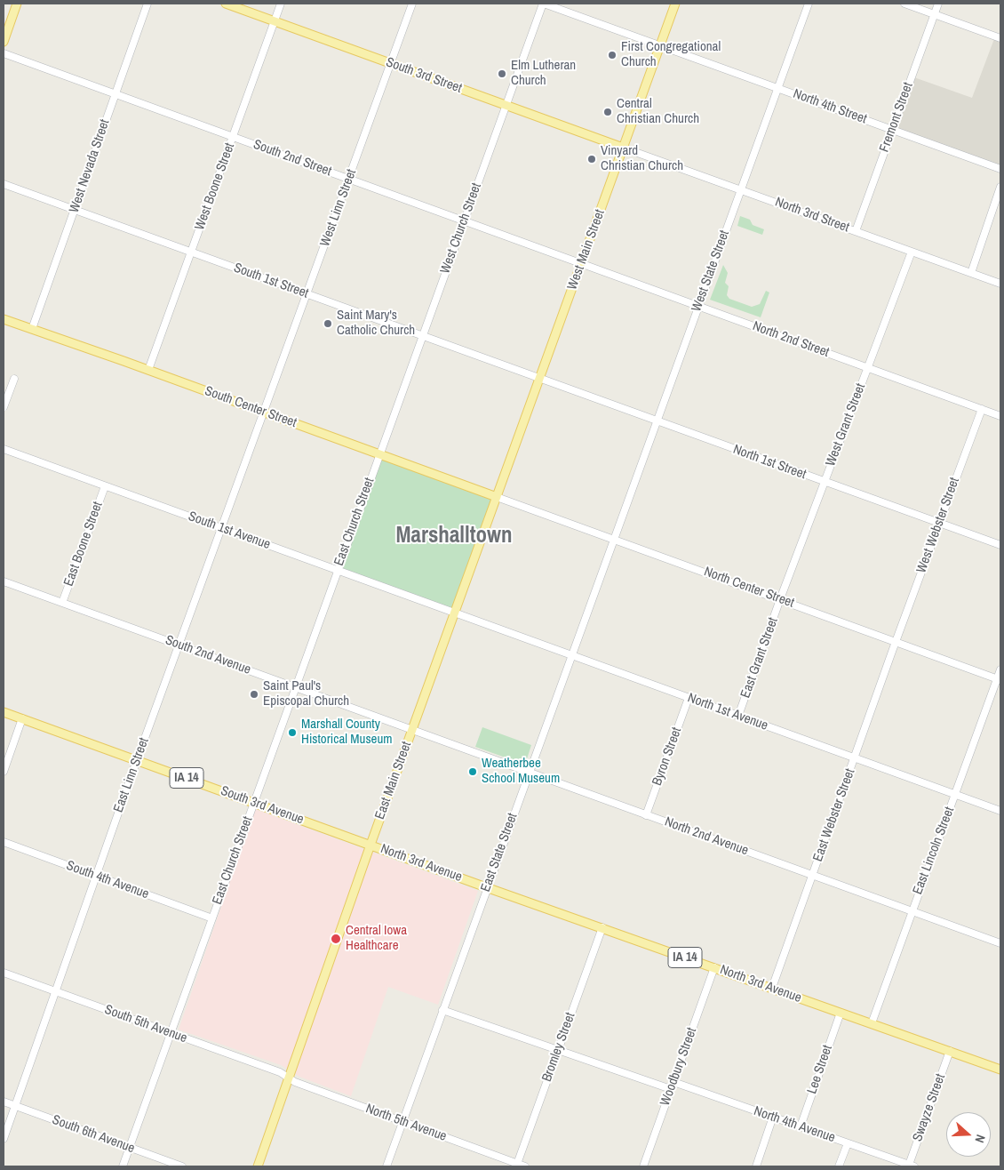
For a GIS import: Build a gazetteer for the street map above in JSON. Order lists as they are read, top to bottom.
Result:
{
  "streets": {
    "main road": [
      "South 3rd Street",
      "West Main Street",
      "South Center Street",
      "IA 14",
      "East Main Street",
      "South 3rd Avenue",
      "North 3rd Avenue"
    ],
    "street": [
      "North 4th Street",
      "Fremont Street",
      "South 2nd Street",
      "West Nevada Street",
      "West Boone Street",
      "West Linn Street",
      "North 3rd Street",
      "West Church Street",
      "West State Street",
      "South 1st Street",
      "North 2nd Street",
      "West Grant Street",
      "North 1st Street",
      "East Church Street",
      "West Webster Street",
      "South 1st Avenue",
      "East Boone Street",
      "North Center Street",
      "South 2nd Avenue",
      "East Grant Street",
      "North 1st Avenue",
      "Byron Street",
      "East Linn Street",
      "East Webster Street",
      "North 2nd Avenue",
      "East Lincoln Street",
      "East State Street",
      "South 4th Avenue",
      "South 5th Avenue",
      "Bromley Street",
      "Woodbury Street",
      "Lee Street",
      "Swayze Street",
      "North 5th Avenue",
      "North 4th Avenue",
      "South 6th Avenue"
    ]
  },
  "crossings": [
    ["South 3rd Street", "West Boone Street"],
    ["South 3rd Street", "West Linn Street"],
    ["South 3rd Street", "North 3rd Street"],
    ["South 3rd Street", "West Church Street"],
    ["South 3rd Street", "West Main Street"],
    ["North 4th Street", "Fremont Street"],
    ["North 4th Street", "West Church Street"],
    ["North 4th Street", "West Main Street"],
    ["North 4th Street", "West State Street"],
    ["Fremont Street", "North 3rd Street"],
    ["South 2nd Street", "West Nevada Street"],
    ["South 2nd Street", "West Boone Street"],
    ["South 2nd Street", "West Linn Street"],
    ["South 2nd Street", "West Church Street"],
    ["South 2nd Street", "West Main Street"],
    ["South 2nd Street", "North 2nd Street"],
    ["West Nevada Street", "South 1st Street"],
    ["West Boone Street", "South 1st Street"],
    ["West Boone Street", "South Center Street"],
    ["West Linn Street", "South 1st Street"],
    ["West Linn Street", "South Center Street"],
    ["West Linn Street", "East Linn Street"],
    ["North 3rd Street", "West Main Street"],
    ["North 3rd Street", "West State Street"],
    ["North 3rd Street", "West Grant Street"],
    ["West Church Street", "South 1st Street"],
    ["West Church Street", "South Center Street"],
    ["West Church Street", "East Church Street"],
    ["West Main Street", "South 1st Street"],
    ["West Main Street", "North 2nd Street"],
    ["West Main Street", "South Center Street"],
    ["West Main Street", "North 1st Street"],
    ["West Main Street", "North Center Street"],
    ["West Main Street", "East Main Street"],
    ["West State Street", "North 2nd Street"],
    ["West State Street", "North 1st Street"],
    ["West State Street", "North Center Street"],
    ["West State Street", "East State Street"],
    ["South 1st Street", "North 1st Street"],
    ["North 2nd Street", "West Grant Street"],
    ["North 2nd Street", "West Webster Street"],
    ["South Center Street", "East Church Street"],
    ["South Center Street", "North Center Street"],
    ["South Center Street", "East Linn Street"],
    ["South Center Street", "East Main Street"],
    ["West Grant Street", "North 1st Street"],
    ["West Grant Street", "North Center Street"],
    ["West Grant Street", "East Grant Street"],
    ["North 1st Street", "West Webster Street"],
    ["East Church Street", "South 1st Avenue"],
    ["East Church Street", "South 2nd Avenue"],
    ["East Church Street", "South 3rd Avenue"],
    ["East Church Street", "South 4th Avenue"],
    ["East Church Street", "South 5th Avenue"],
    ["East Church Street", "South 6th Avenue"],
    ["West Webster Street", "North Center Street"],
    ["West Webster Street", "East Webster Street"],
    ["South 1st Avenue", "East Boone Street"],
    ["South 1st Avenue", "North 1st Avenue"],
    ["South 1st Avenue", "East Linn Street"],
    ["South 1st Avenue", "East Main Street"],
    ["East Boone Street", "South 2nd Avenue"],
    ["North Center Street", "East Grant Street"],
    ["North Center Street", "East Main Street"],
    ["North Center Street", "East Webster Street"],
    ["North Center Street", "East Lincoln Street"],
    ["North Center Street", "East State Street"],
    ["South 2nd Avenue", "East Linn Street"],
    ["South 2nd Avenue", "East Main Street"],
    ["South 2nd Avenue", "North 2nd Avenue"],
    ["East Grant Street", "North 1st Avenue"],
    ["North 1st Avenue", "Byron Street"],
    ["North 1st Avenue", "East Main Street"],
    ["North 1st Avenue", "East Webster Street"],
    ["North 1st Avenue", "East Lincoln Street"],
    ["North 1st Avenue", "East State Street"],
    ["Byron Street", "North 2nd Avenue"],
    ["East Linn Street", "South 3rd Avenue"],
    ["East Linn Street", "South 4th Avenue"],
    ["East Linn Street", "South 5th Avenue"],
    ["East Linn Street", "South 6th Avenue"],
    ["East Main Street", "South 3rd Avenue"],
    ["East Main Street", "North 2nd Avenue"],
    ["East Main Street", "North 3rd Avenue"],
    ["East Main Street", "South 5th Avenue"],
    ["East Main Street", "North 5th Avenue"],
    ["South 3rd Avenue", "North 3rd Avenue"],
    ["East Webster Street", "North 2nd Avenue"],
    ["East Webster Street", "North 3rd Avenue"],
    ["North 2nd Avenue", "East Lincoln Street"],
    ["North 2nd Avenue", "East State Street"],
    ["East Lincoln Street", "North 3rd Avenue"],
    ["East State Street", "North 3rd Avenue"],
    ["East State Street", "North 5th Avenue"],
    ["East State Street", "North 4th Avenue"],
    ["North 3rd Avenue", "Bromley Street"],
    ["North 3rd Avenue", "Woodbury Street"],
    ["North 3rd Avenue", "Lee Street"],
    ["North 3rd Avenue", "Swayze Street"],
    ["South 5th Avenue", "North 5th Avenue"],
    ["Bromley Street", "North 5th Avenue"],
    ["Bromley Street", "North 4th Avenue"],
    ["Woodbury Street", "North 4th Avenue"],
    ["Lee Street", "North 4th Avenue"],
    ["Swayze Street", "North 4th Avenue"]
  ],
  "districts": ["Marshalltown"],
  "places": [
    "First Congregational Church",
    "Elm Lutheran Church",
    "Central Christian Church",
    "Vinyard Christian Church",
    "Saint Mary's Catholic Church",
    "Saint Paul's Episcopal Church",
    "Marshall County Historical Museum",
    "Weatherbee School Museum",
    "Central Iowa Healthcare"
  ],
  "north": "right"
}
